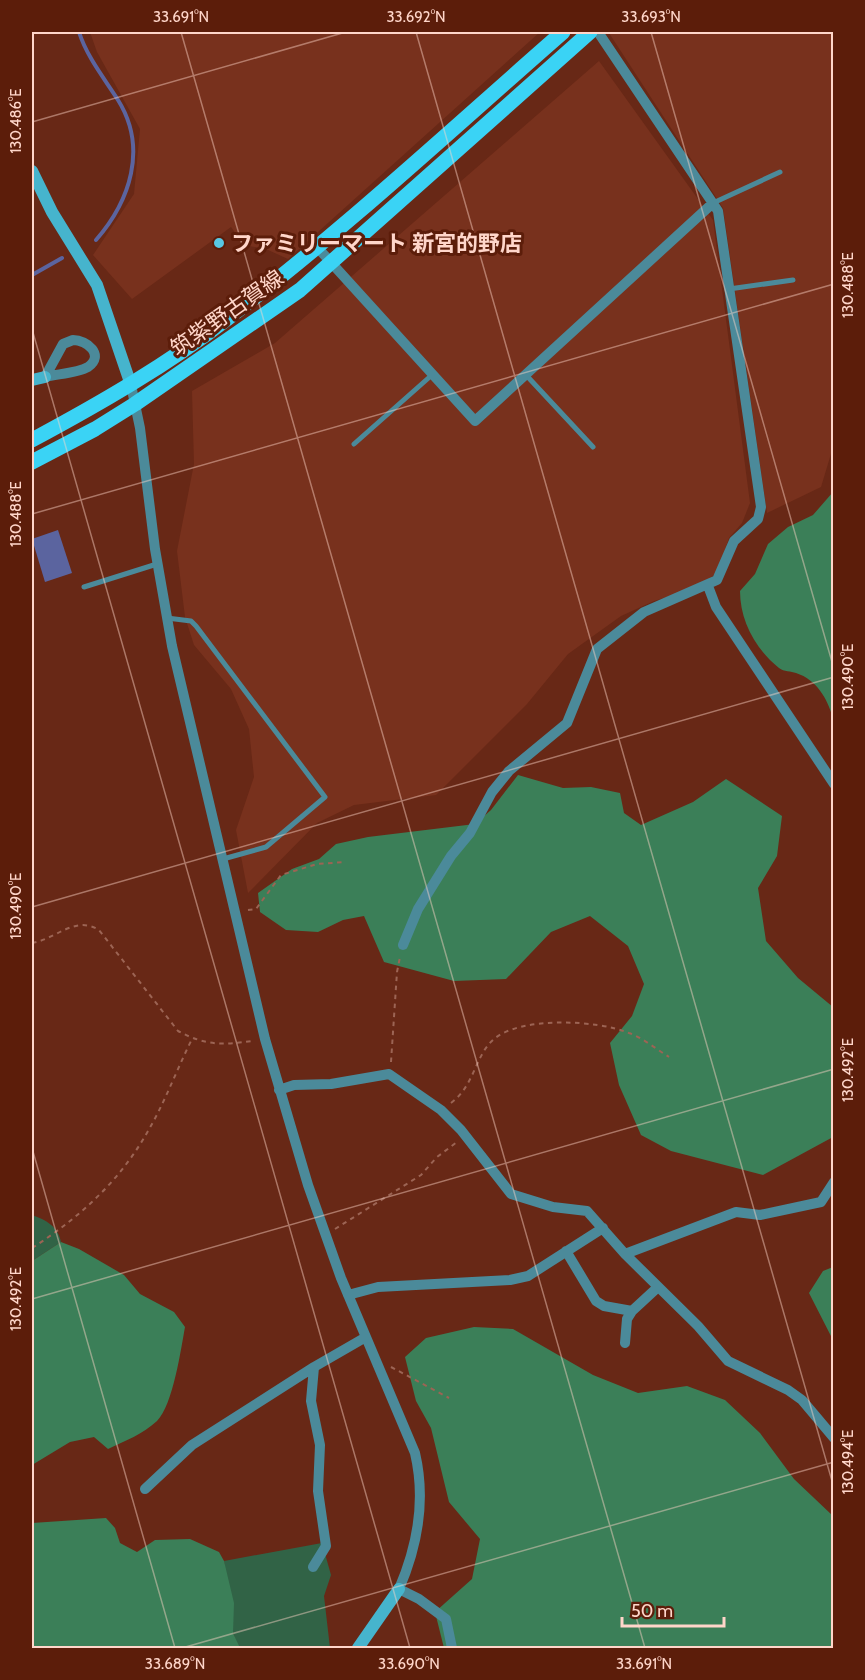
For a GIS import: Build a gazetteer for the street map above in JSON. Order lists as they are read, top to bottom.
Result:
{
  "streets": {
    "main road": ["筑紫野古賀線"]
  },
  "places": ["ファミリーマート 新宮的野店"],
  "scale_bar": "50 m",
  "coordinates": [
    "33.691°N",
    "33.692°N",
    "33.693°N",
    "130.486°E",
    "130.488°E",
    "130.490°E",
    "130.492°E",
    "130.494°E",
    "33.689°N",
    "33.690°N"
  ]
}
